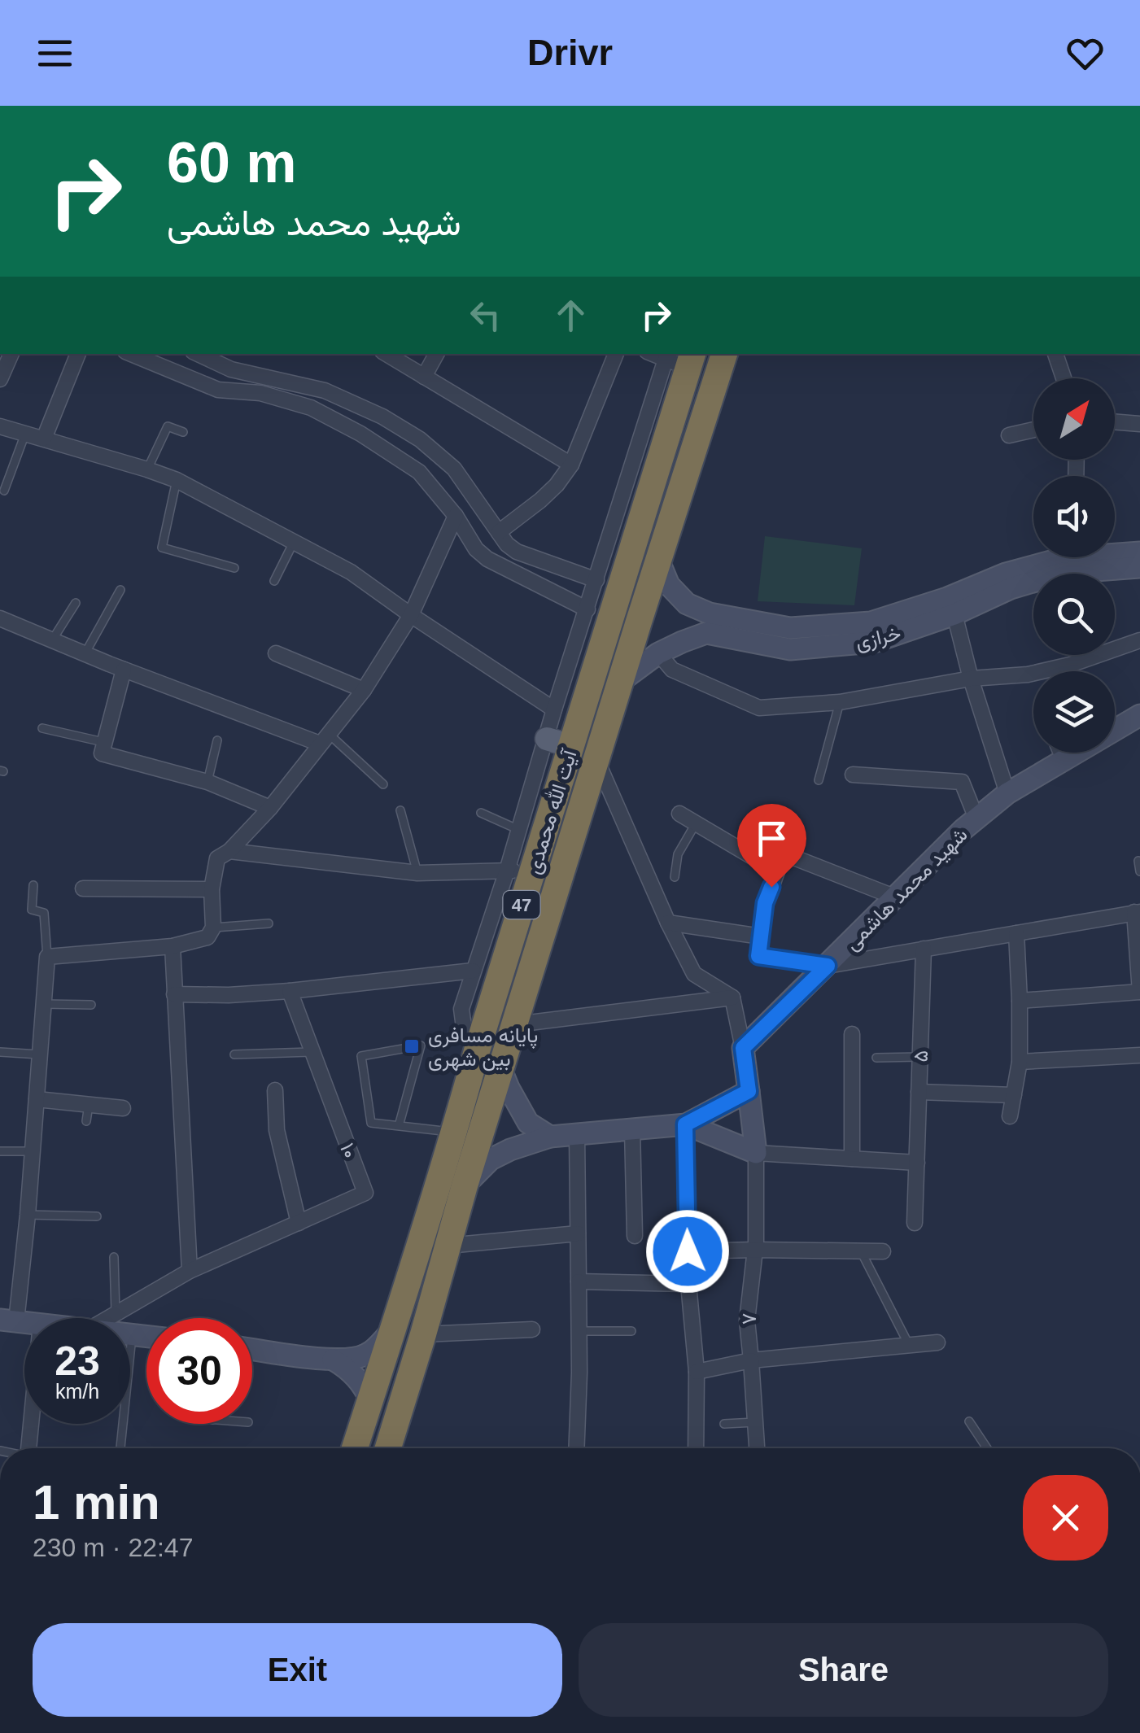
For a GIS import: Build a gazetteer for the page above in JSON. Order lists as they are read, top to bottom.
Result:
{
  "streets": {
    "highway": ["آیت الله محمدی", "47"],
    "street": [
      "خرازی",
      "شهید محمد هاشمی",
      "۵",
      "۱۰",
      "۷"
    ]
  },
  "crossings": [
    ["خرازی", "آیت الله محمدی"]
  ],
  "places": {
    "transit": ["پایانه مسافری بین شهری"]
  },
  "north": "top right",
  "page": {
    "header": "Drivr",
    "turn": ["60 m", "شهید محمد هاشمی"],
    "speed": "23 km/h",
    "limit": "30",
    "heading": ["1 min", "230 m · 22:47"],
    "buttons": ["Exit", "Share"]
  }
}
